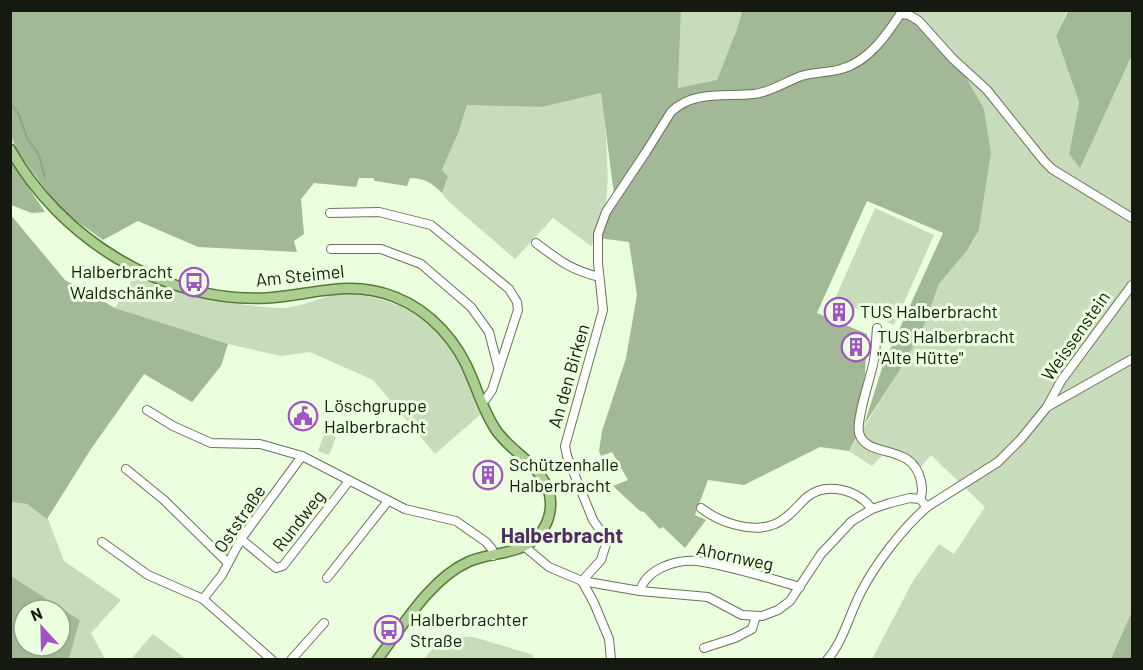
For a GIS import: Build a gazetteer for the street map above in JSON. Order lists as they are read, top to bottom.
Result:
{
  "streets": {
    "main road": ["Am Steimel"],
    "street": [
      "Weissenstein",
      "An den Birken",
      "Oststraße",
      "Rundweg",
      "Ahornweg"
    ]
  },
  "crossings": [
    ["Oststraße", "Rundweg"]
  ],
  "districts": ["Halberbracht"],
  "places": {
    "bus stop": ["Halberbracht Waldschänke", "Halberbrachter Straße"],
    "building": ["TUS Halberbracht", "TUS Halberbracht \"Alte Hütte\"", "Schützenhalle Halberbracht"],
    "public building": ["Löschgruppe Halberbracht"]
  },
  "north": "top"
}
